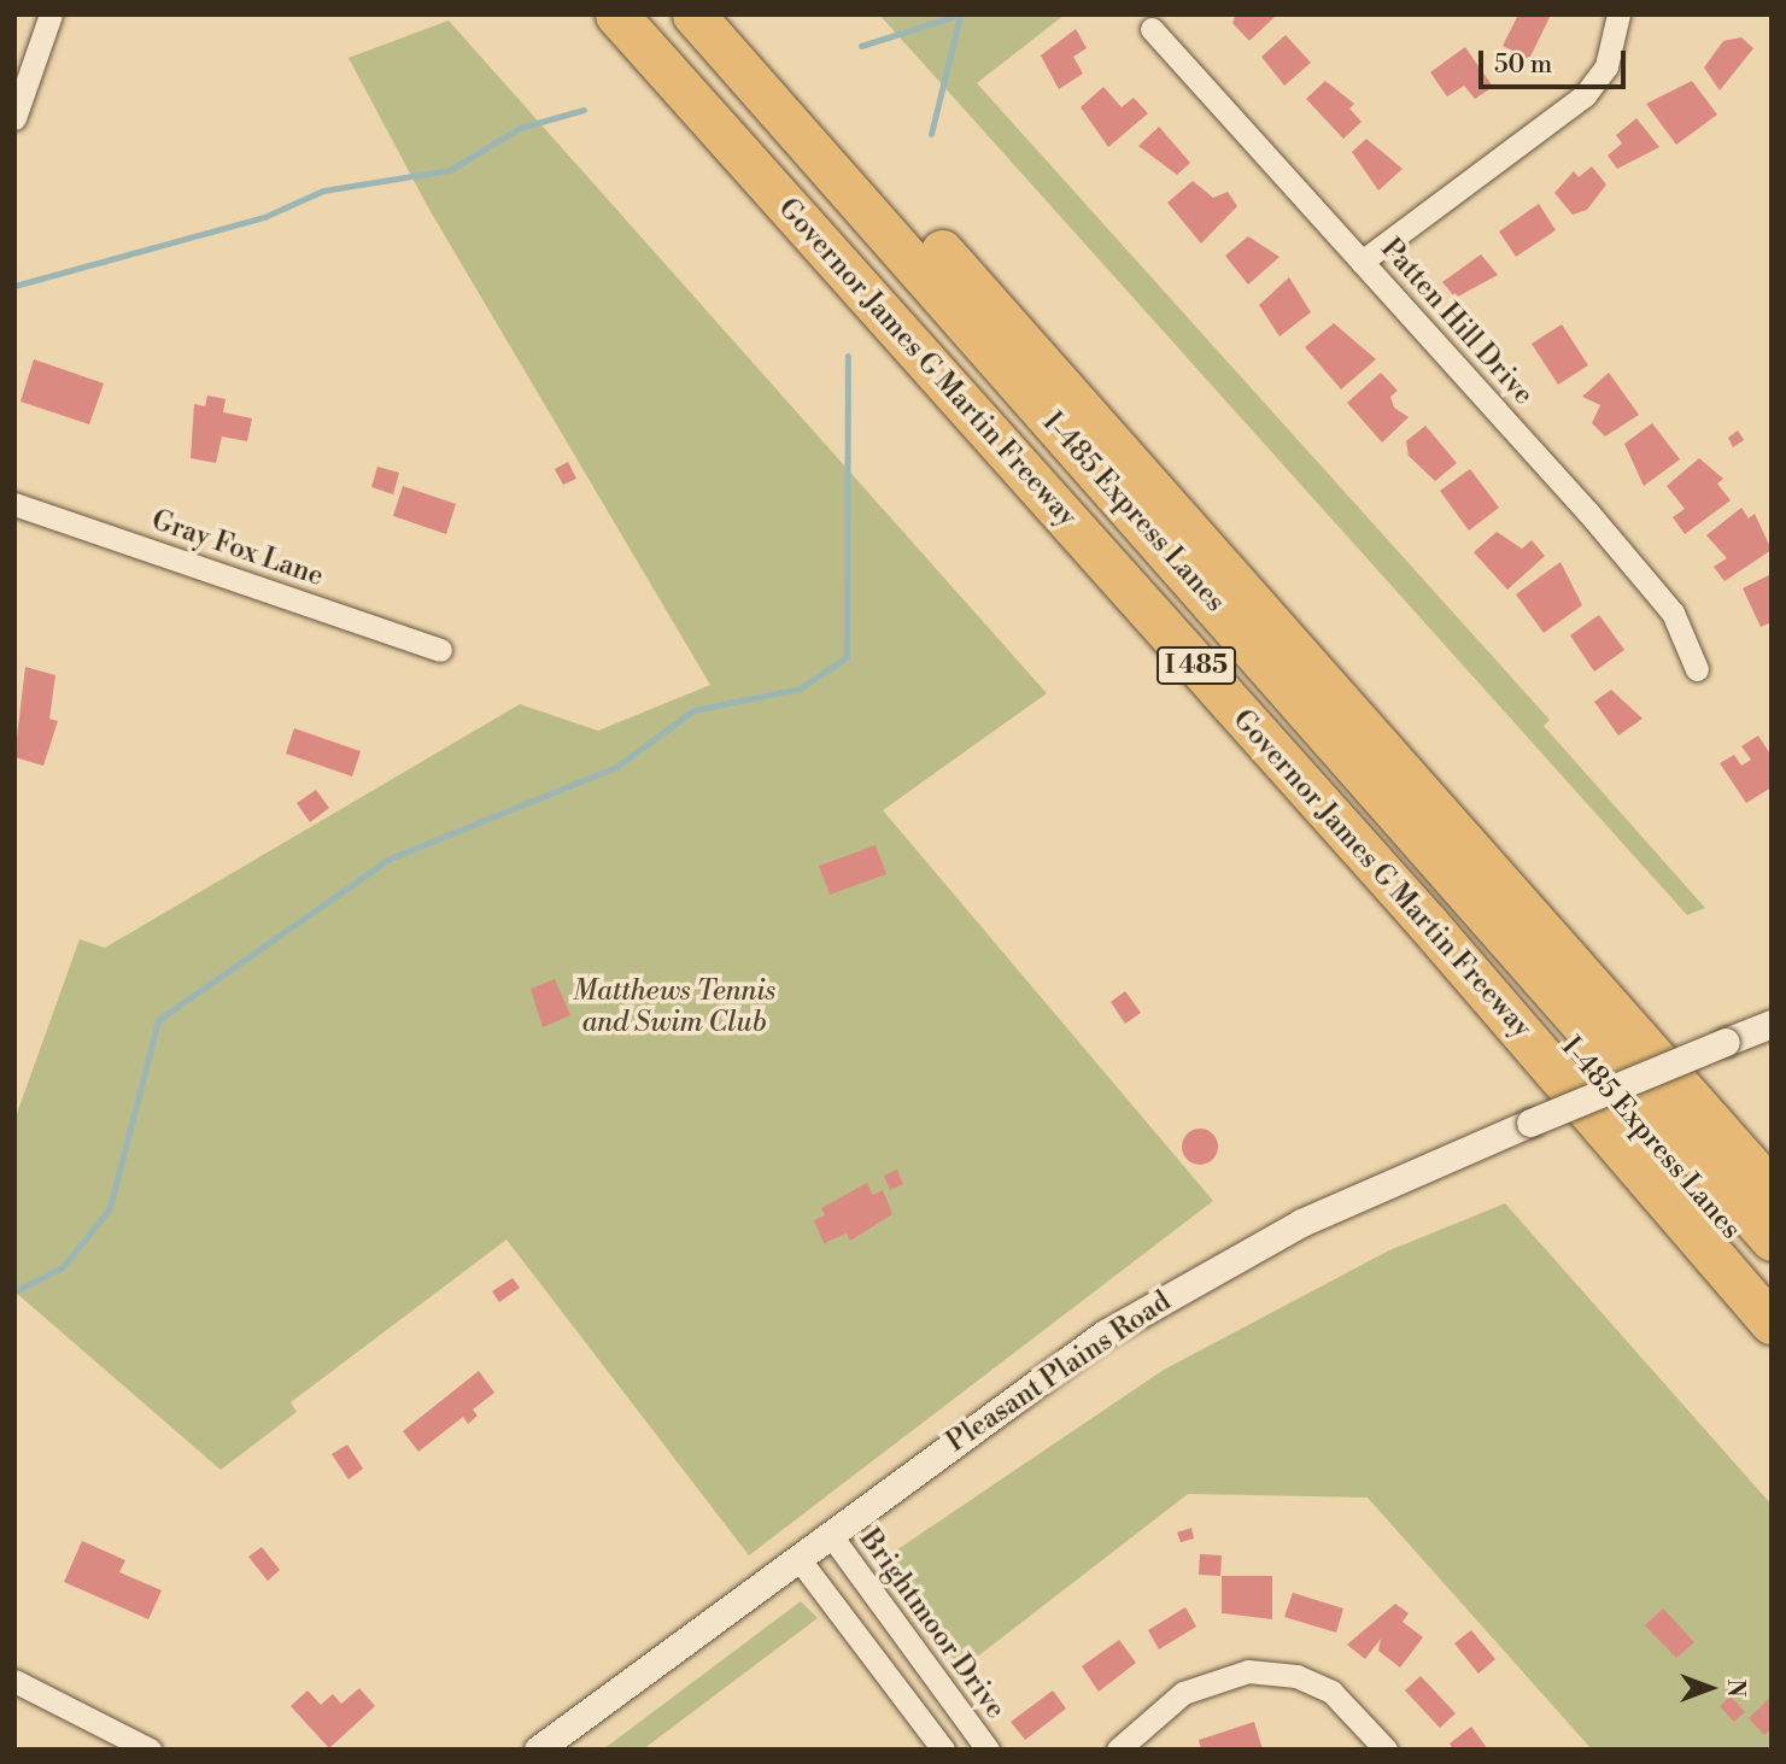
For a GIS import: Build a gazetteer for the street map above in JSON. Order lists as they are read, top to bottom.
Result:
{
  "streets": {
    "highway": ["Governor James G Martin Freeway", "I-485 Express Lanes", "I 485"],
    "street": [
      "Patten Hill Drive",
      "Gray Fox Lane",
      "Pleasant Plains Road",
      "Brightmoor Drive"
    ]
  },
  "crossings": [
    ["Pleasant Plains Road", "Brightmoor Drive"]
  ],
  "parks": ["Matthews Tennis and Swim Club"],
  "scale_bar": "50 m",
  "north": "right"
}
